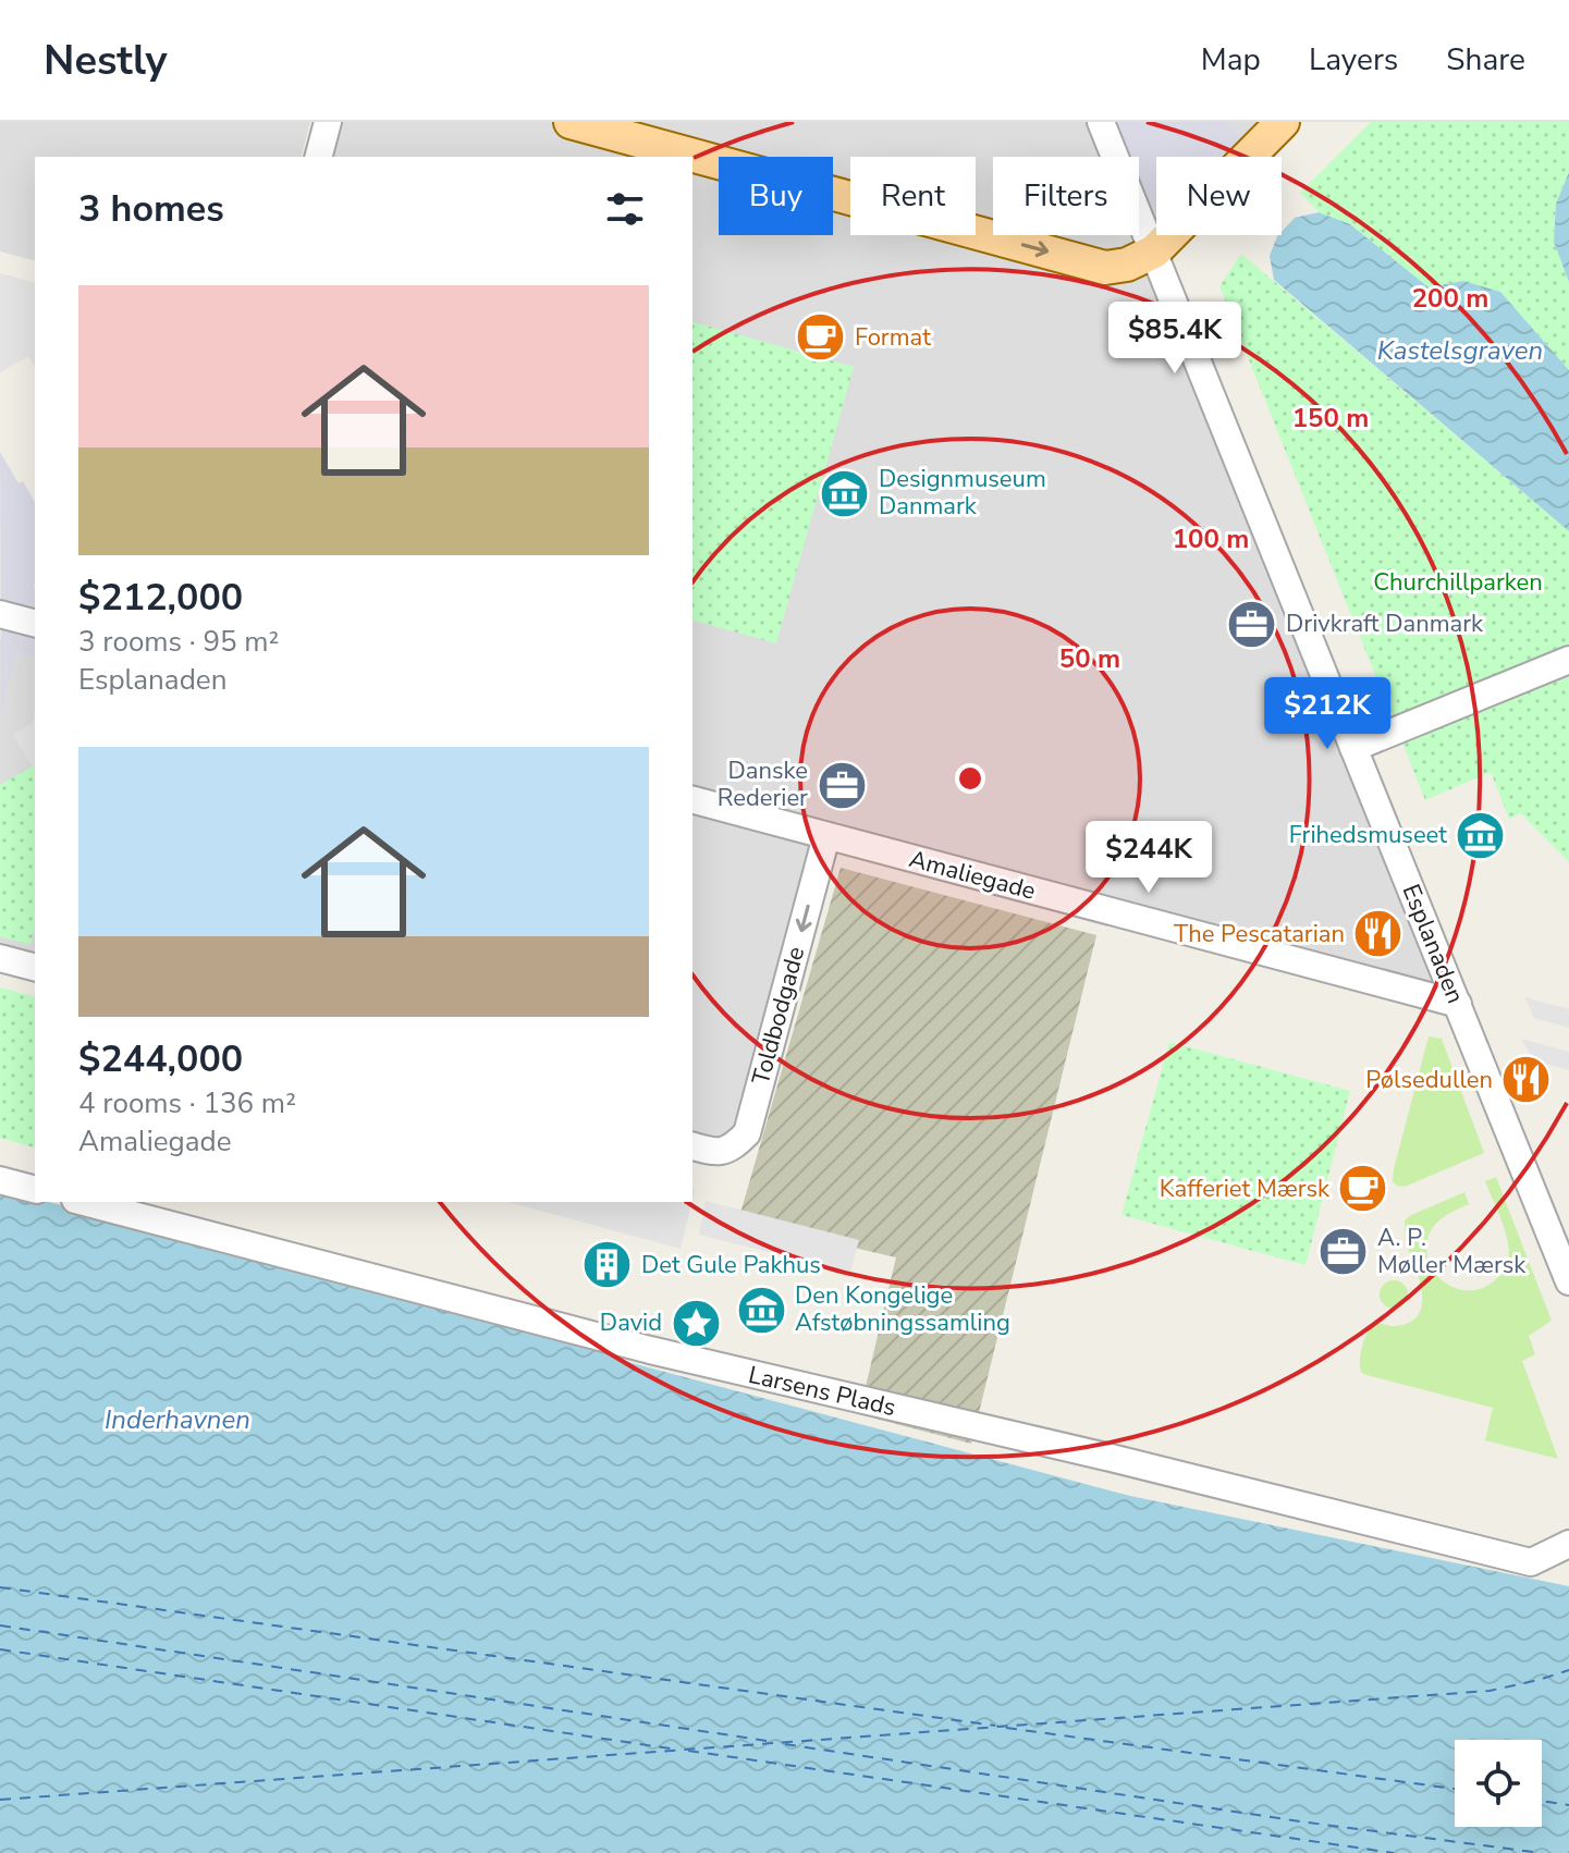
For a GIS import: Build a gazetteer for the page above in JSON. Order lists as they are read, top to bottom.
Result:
{
  "streets": {
    "street": [
      "Amaliegade",
      "Esplanaden",
      "Toldbodgade",
      "Larsens Plads"
    ]
  },
  "crossings": [
    ["Amaliegade", "Esplanaden"],
    ["Amaliegade", "Toldbodgade"]
  ],
  "one_way": ["Toldbodgade"],
  "water": ["Kastelsgraven", "Inderhavnen"],
  "parks": ["Churchillparken"],
  "places": {
    "cafe": ["Format", "Kafferiet Mærsk"],
    "museum": ["Designmuseum Danmark", "Frihedsmuseet", "Den Kongelige Afstøbningssamling"],
    "office": ["Drivkraft Danmark", "Danske Rederier", "A. P. Møller Mærsk"],
    "restaurant": ["The Pescatarian", "Pølsedullen"],
    "building": ["Det Gule Pakhus"],
    "place": ["David"]
  },
  "page": {
    "header": "Nestly",
    "nav": ["Map", "Layers", "Share"],
    "chip": [
      "Buy",
      "Rent",
      "Filters",
      "New"
    ],
    "heading": "3 homes",
    "list": [
      {
        "name": "$212,000",
        "note": "3 rooms · 95 m² · Esplanaden"
      },
      {
        "name": "$244,000",
        "note": "4 rooms · 136 m² · Amaliegade"
      }
    ],
    "price": ["$85.4K", "$212K", "$244K"]
  },
  "rings": [
    "200 m",
    "150 m",
    "100 m",
    "50 m"
  ]
}
